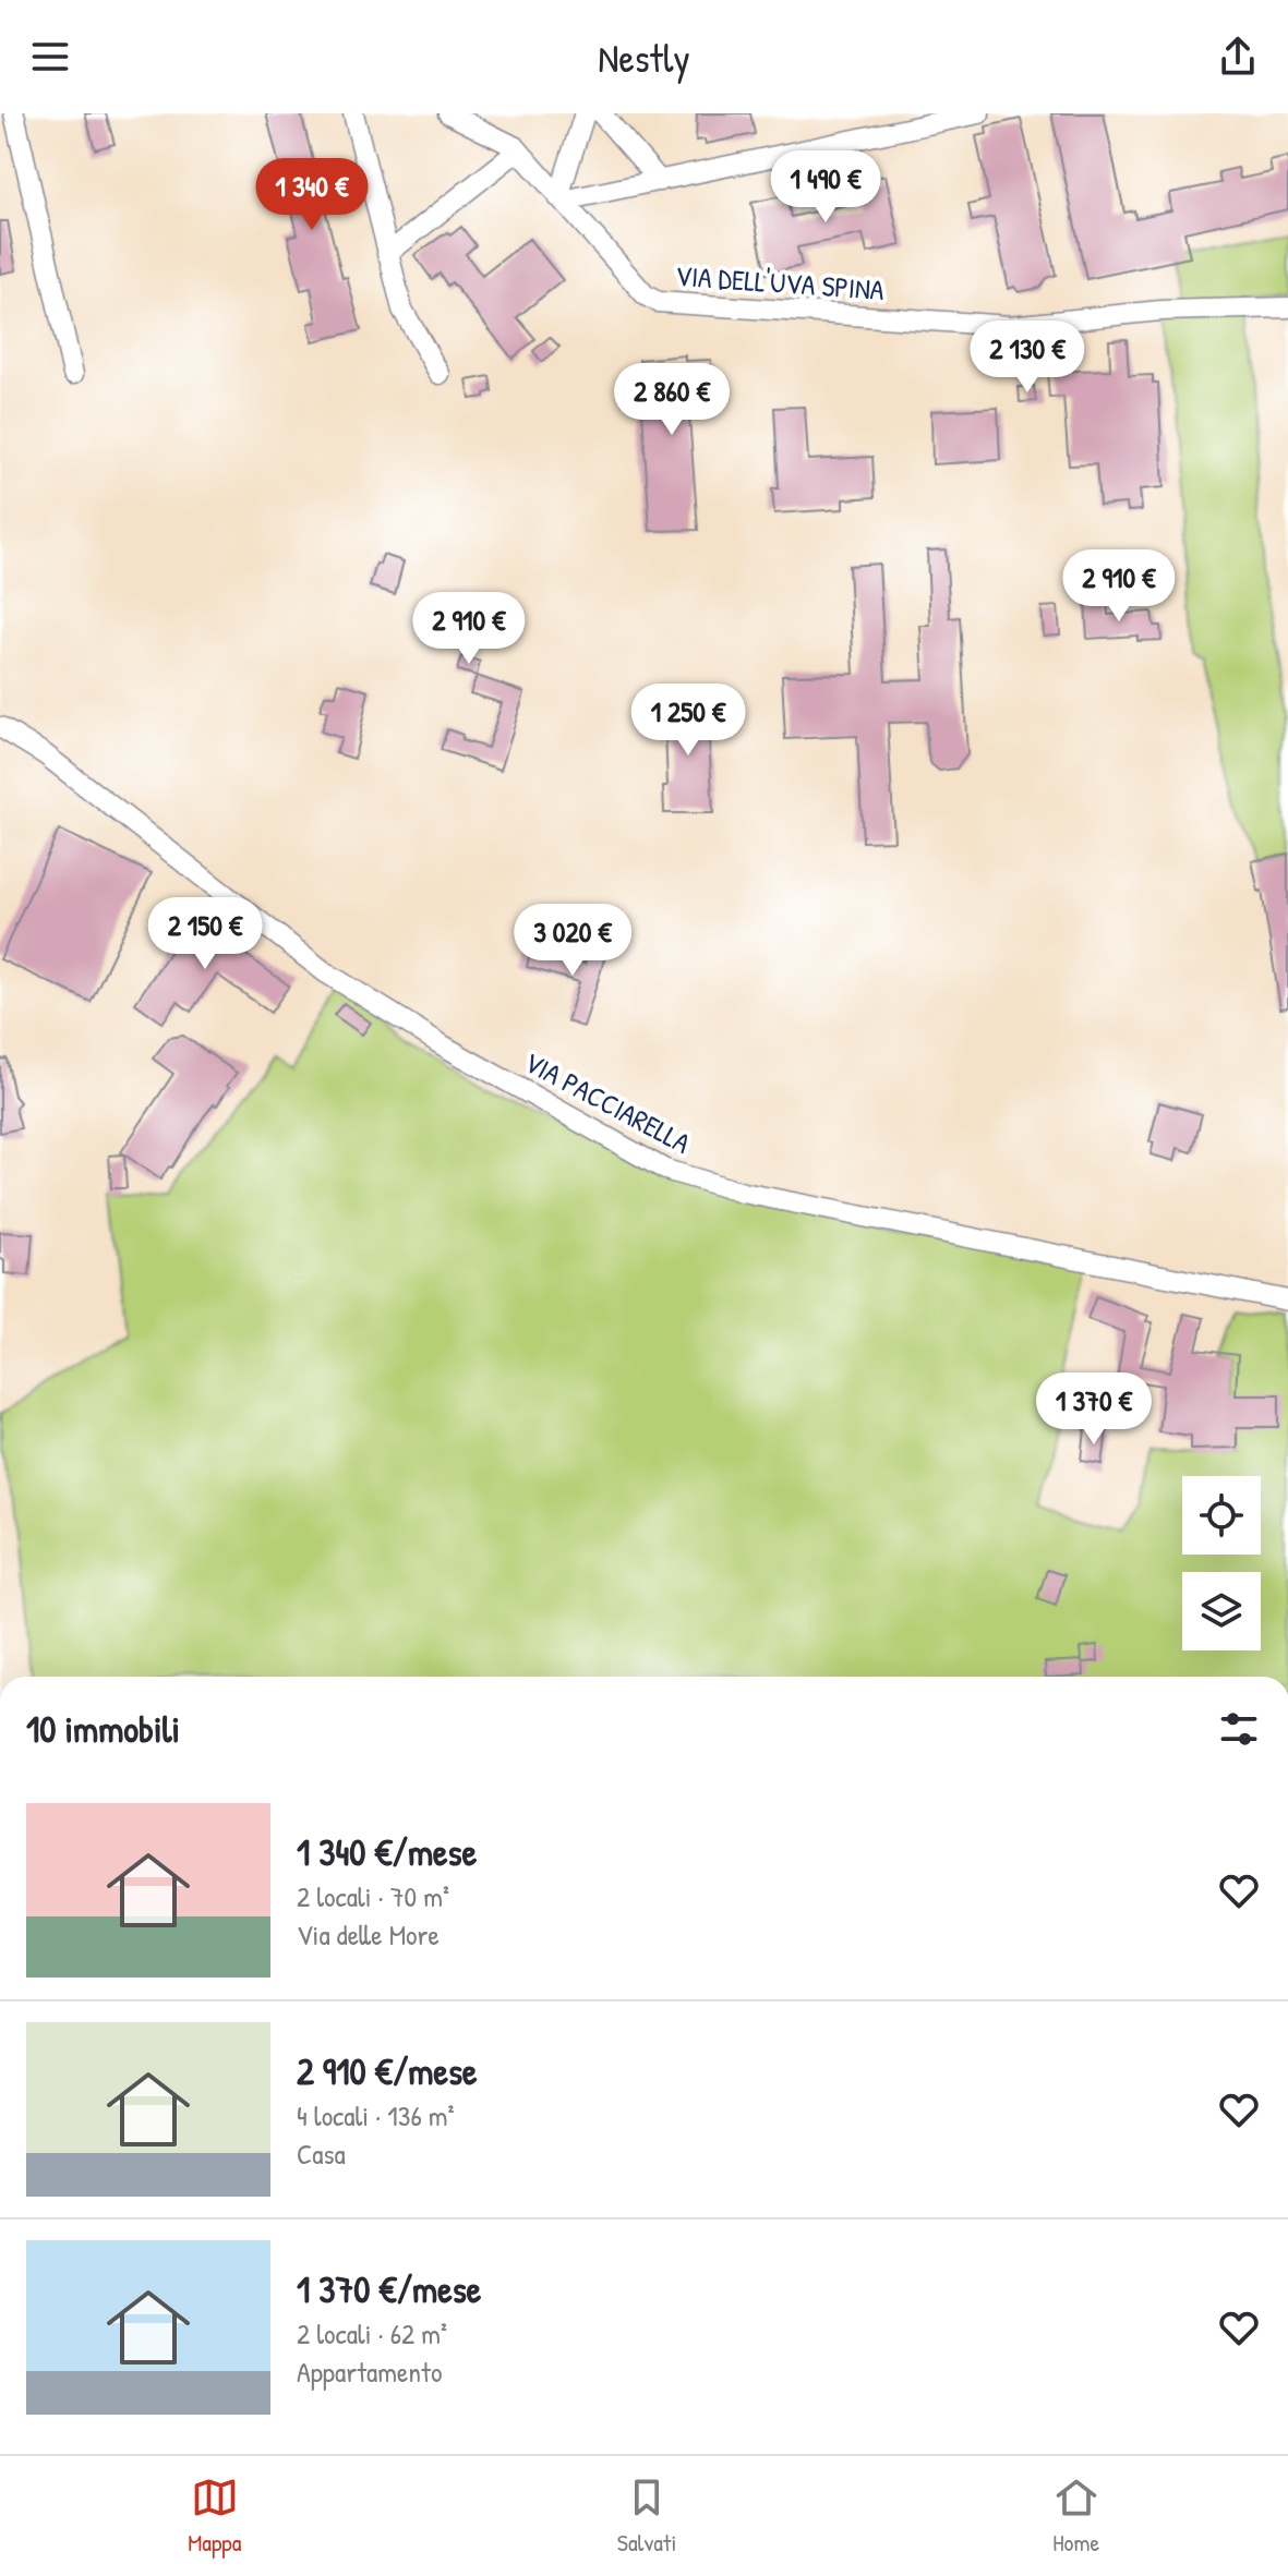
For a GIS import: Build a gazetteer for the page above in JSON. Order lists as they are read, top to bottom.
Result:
{
  "streets": {
    "street": ["VIA DELL'UVA SPINA", "VIA PACCIARELLA"]
  },
  "page": {
    "header": "Nestly",
    "price": [
      "1 490 €",
      "1 340 €",
      "2 130 €",
      "2 860 €",
      "2 910 €",
      "2 910 €",
      "1 250 €",
      "2 150 €",
      "3 020 €",
      "1 370 €"
    ],
    "heading": "10 immobili",
    "list": [
      {
        "name": "1 340 €/mese",
        "note": "2 locali · 70 m² · Via delle More"
      },
      {
        "name": "2 910 €/mese",
        "note": "4 locali · 136 m² · Casa"
      },
      {
        "name": "1 370 €/mese",
        "note": "2 locali · 62 m² · Appartamento"
      }
    ],
    "tabs": ["Mappa", "Salvati", "Home"]
  }
}
